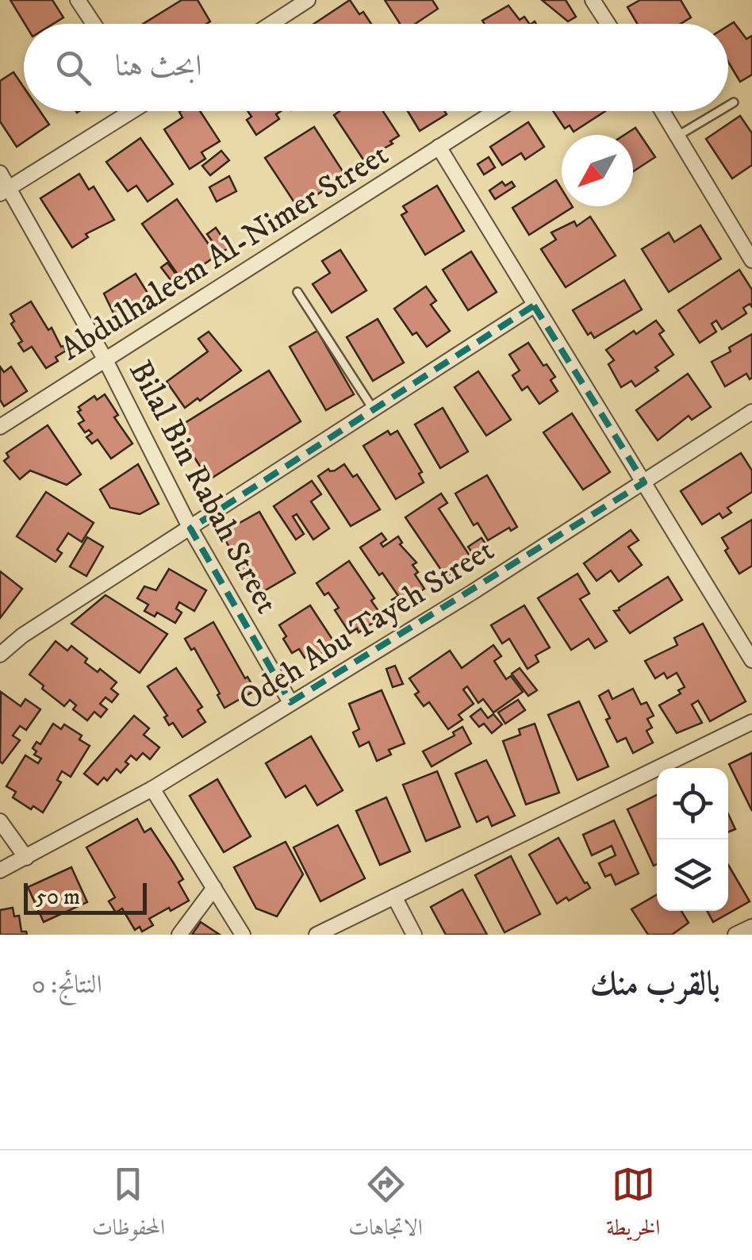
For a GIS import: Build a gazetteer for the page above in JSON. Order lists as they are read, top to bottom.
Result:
{
  "streets": {
    "street": ["Abdulhaleem Al-Nimer Street", "Bilal Bin Rabah Street", "Odeh Abu Tayeh Street"]
  },
  "crossings": [
    ["Abdulhaleem Al-Nimer Street", "Bilal Bin Rabah Street"],
    ["Bilal Bin Rabah Street", "Odeh Abu Tayeh Street"]
  ],
  "scale_bar": "50 m",
  "north": "bottom left",
  "page": {
    "search": "ابحث هنا",
    "scale": "50 m",
    "heading": ["بالقرب منك", "النتائج: 0"],
    "nav": ["الخريطة", "الاتجاهات", "المحفوظات"]
  }
}
